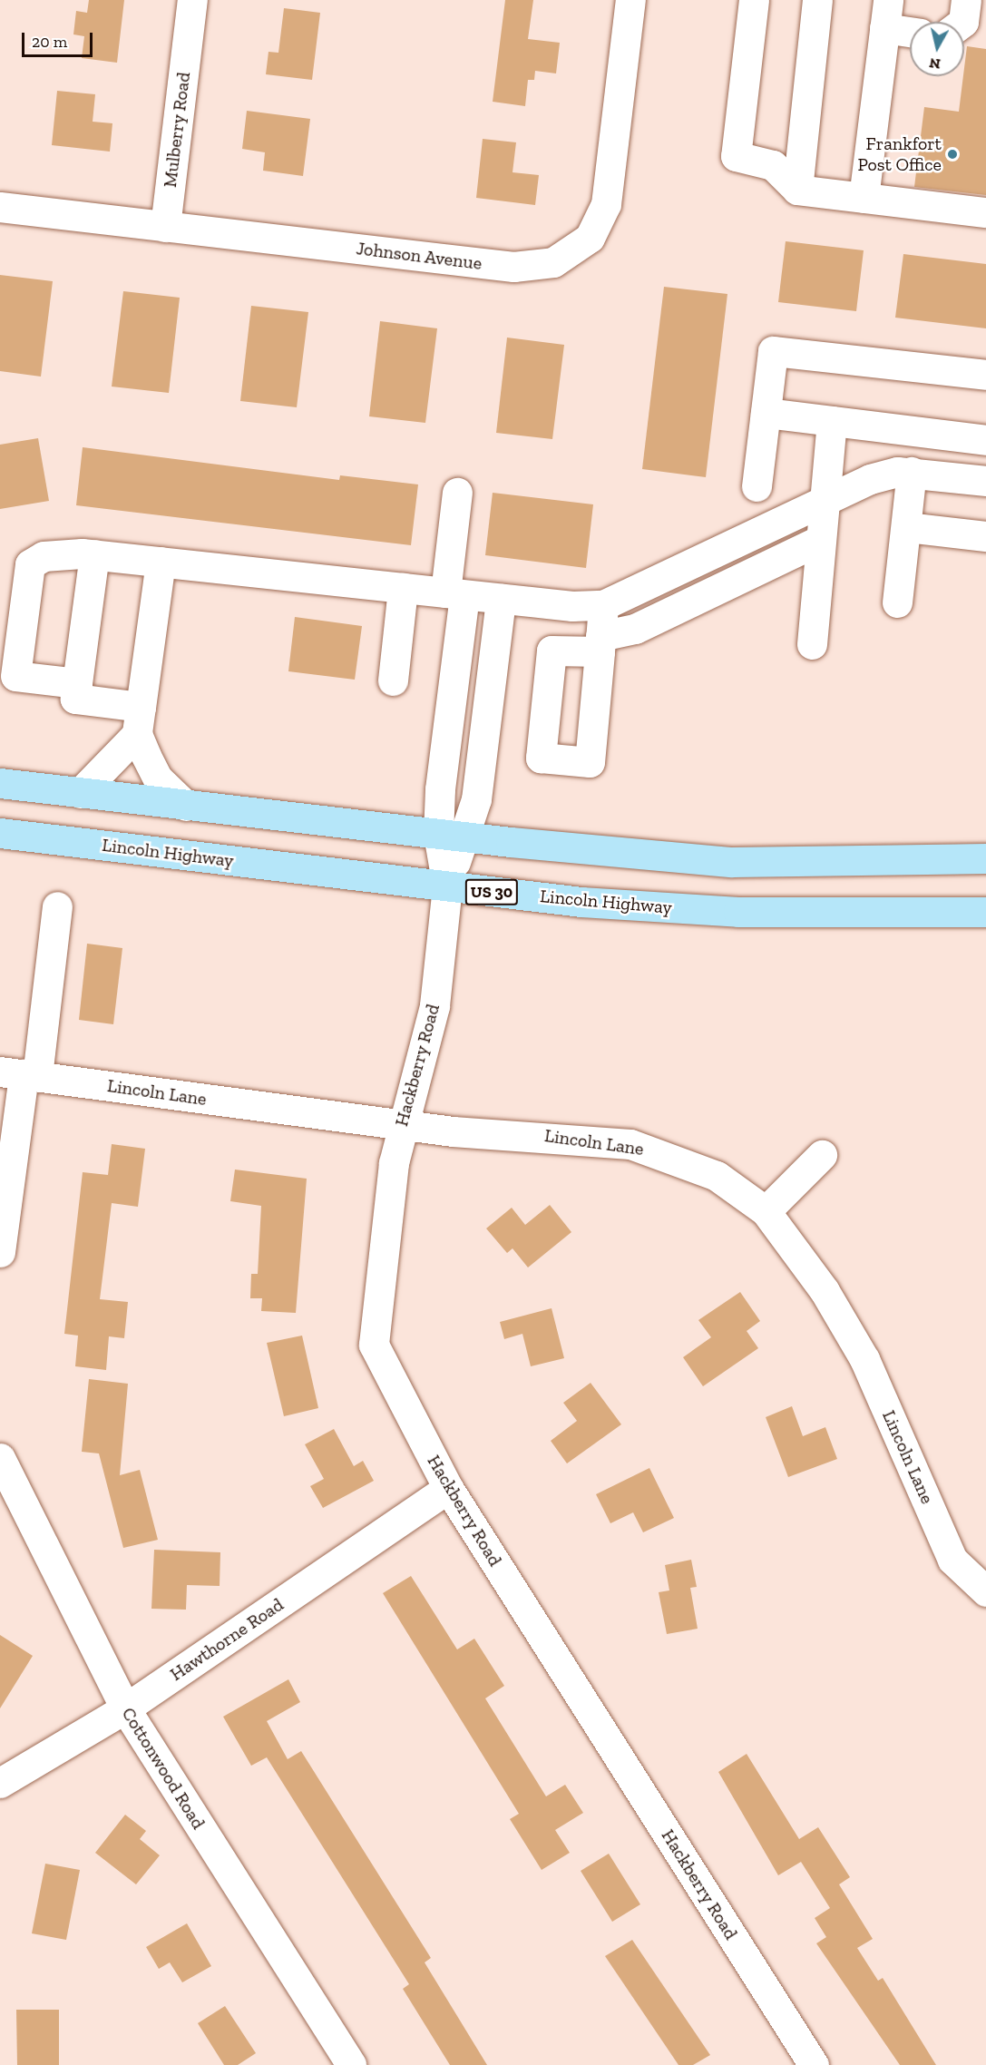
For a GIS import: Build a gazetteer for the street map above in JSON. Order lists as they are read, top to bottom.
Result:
{
  "streets": {
    "main road": ["Lincoln Highway", "US 30"],
    "street": [
      "Mulberry Road",
      "Johnson Avenue",
      "Hackberry Road",
      "Lincoln Lane",
      "Hawthorne Road",
      "Cottonwood Road"
    ]
  },
  "crossings": [
    ["Mulberry Road", "Johnson Avenue"],
    ["Lincoln Highway", "Hackberry Road"],
    ["Hackberry Road", "Lincoln Lane"],
    ["Hackberry Road", "Hawthorne Road"],
    ["Hawthorne Road", "Cottonwood Road"]
  ],
  "places": ["Frankfort Post Office"],
  "scale_bar": "20 m",
  "north": "bottom"
}
